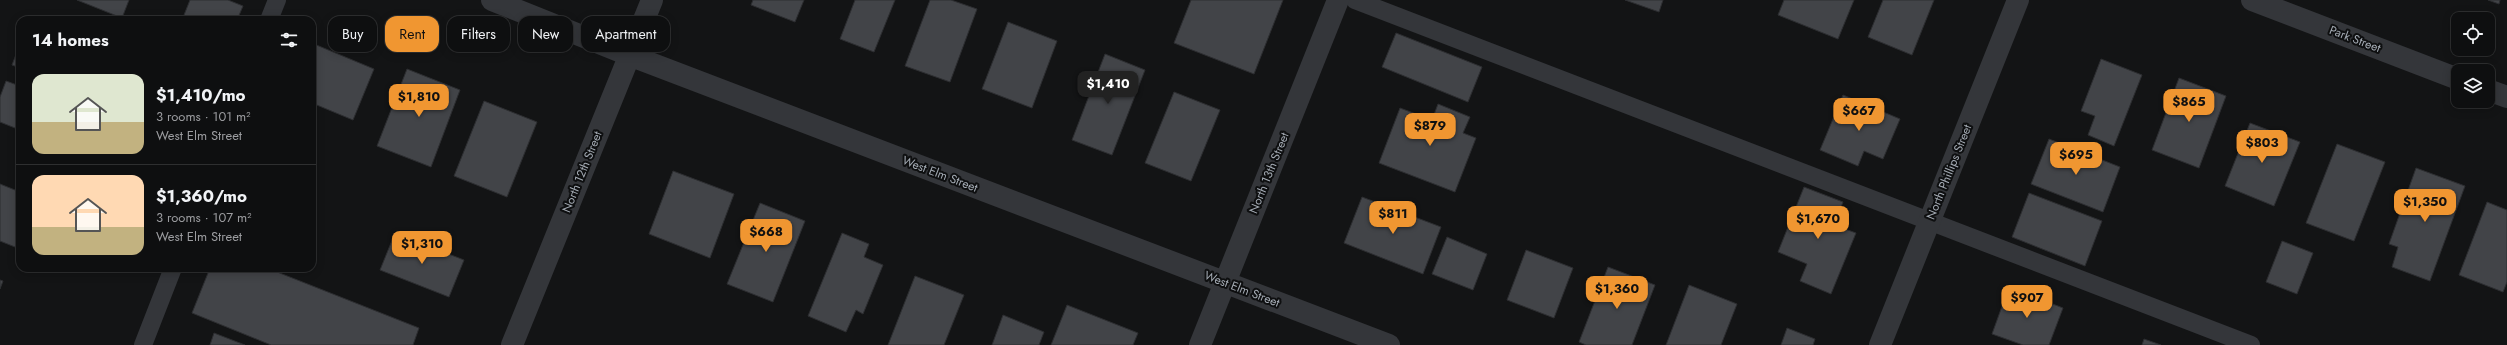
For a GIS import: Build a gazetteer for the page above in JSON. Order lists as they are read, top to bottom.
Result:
{
  "streets": {
    "street": [
      "Park Street",
      "North 12th Street",
      "North Phillips Street",
      "North 13th Street",
      "West Elm Street"
    ]
  },
  "crossings": [
    ["North 12th Street", "West Elm Street"],
    ["North 13th Street", "West Elm Street"]
  ],
  "page": {
    "chip": [
      "Buy",
      "Rent",
      "Filters",
      "New",
      "Apartment"
    ],
    "heading": "14 homes",
    "list": [
      {
        "name": "$1,410/mo",
        "note": "3 rooms · 101 m² · West Elm Street"
      },
      {
        "name": "$1,360/mo",
        "note": "3 rooms · 107 m² · West Elm Street"
      }
    ],
    "price": [
      "$1,410",
      "$1,810",
      "$865",
      "$667",
      "$879",
      "$803",
      "$695",
      "$1,350",
      "$811",
      "$1,670",
      "$668",
      "$1,310",
      "$1,360",
      "$907"
    ]
  }
}
